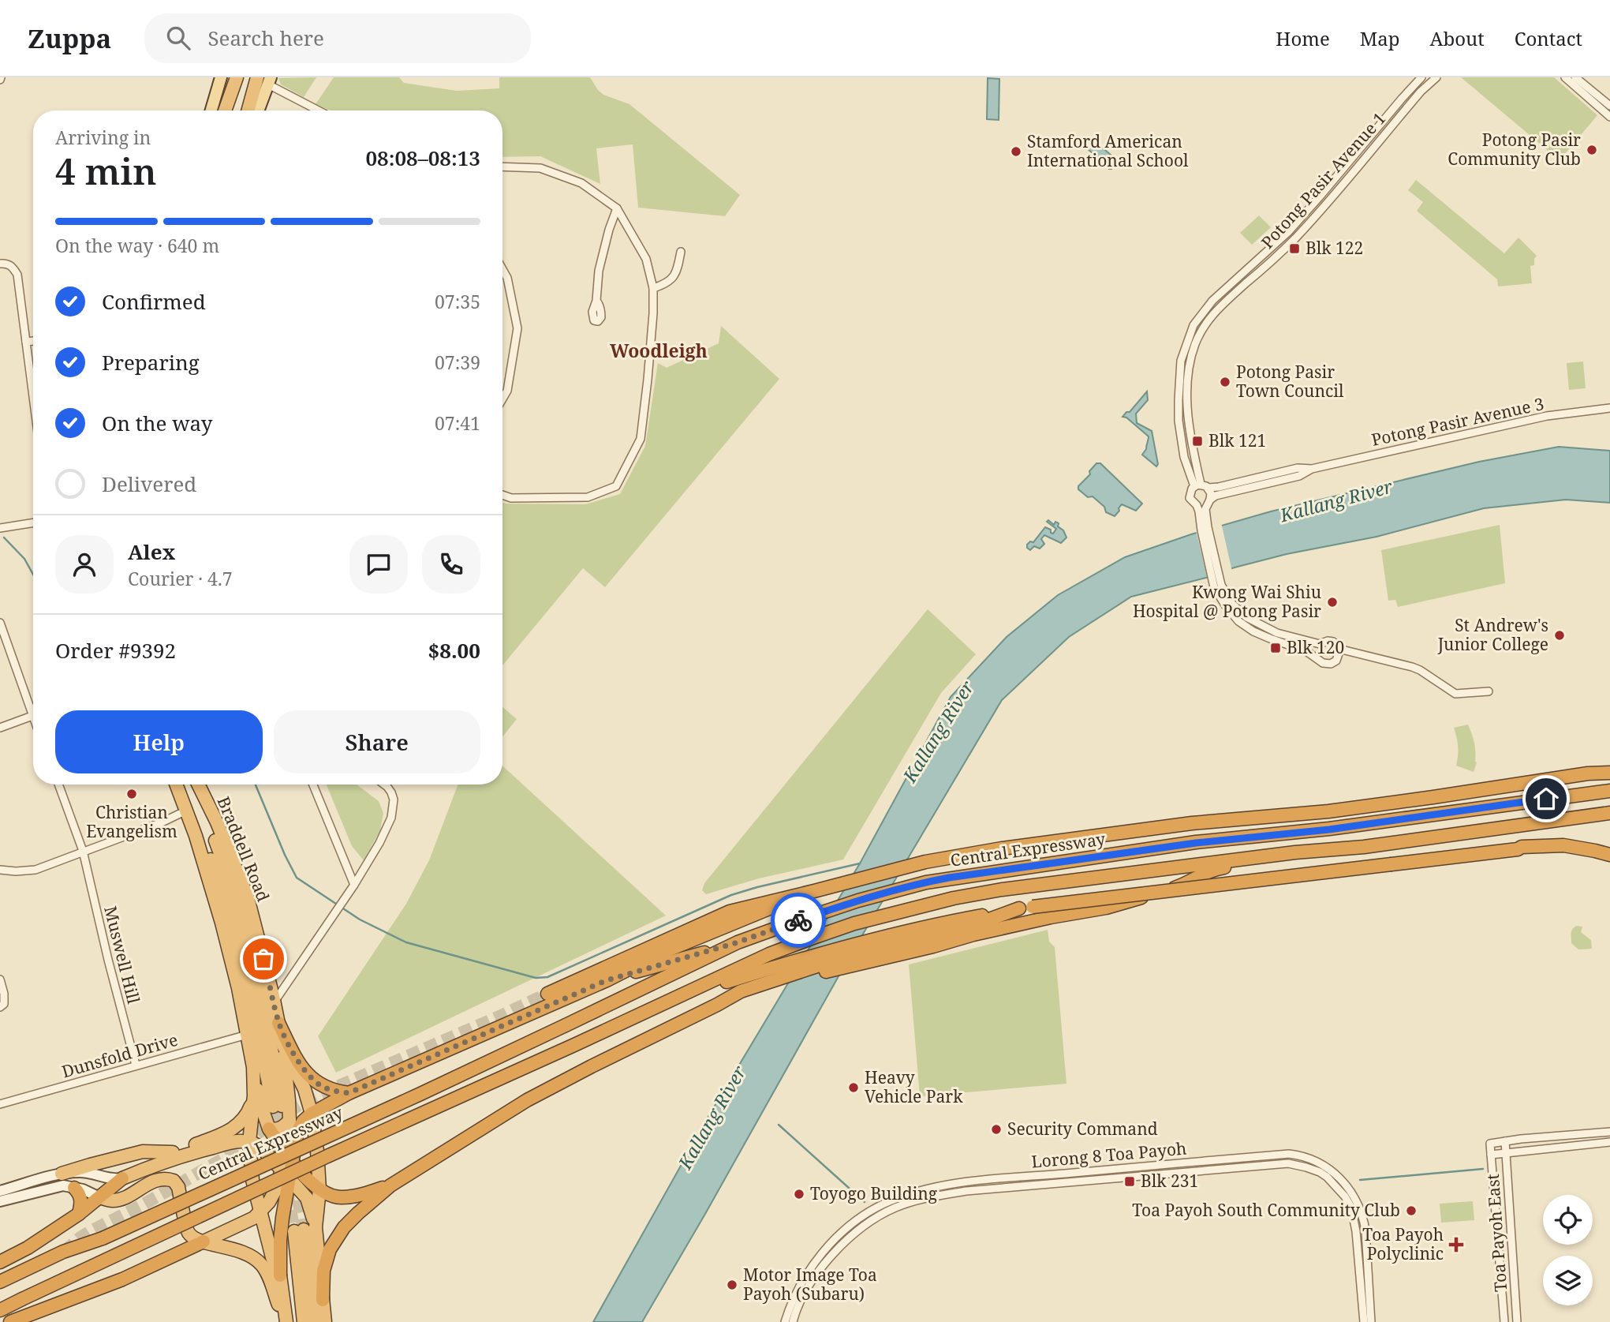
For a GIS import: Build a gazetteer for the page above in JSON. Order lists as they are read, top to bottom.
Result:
{
  "streets": {
    "highway": ["Braddell Road", "Central Expressway"],
    "street": [
      "Potong Pasir Avenue 1",
      "Potong Pasir Avenue 3",
      "Muswell Hill",
      "Dunsfold Drive",
      "Lorong 8 Toa Payoh",
      "Toa Payoh East"
    ]
  },
  "crossings": [
    ["Potong Pasir Avenue 1", "Potong Pasir Avenue 3"],
    ["Muswell Hill", "Dunsfold Drive"]
  ],
  "districts": ["Woodleigh"],
  "water": ["Kallang River"],
  "places": {
    "other": [
      "Potong Pasir Community Club",
      "Stamford American International School",
      "Potong Pasir Town Council",
      "Kwong Wai Shiu Hospital @ Potong Pasir",
      "St Andrew's Junior College",
      "Christian Evangelism",
      "Heavy Vehicle Park",
      "Security Command",
      "Toyogo Building",
      "Toa Payoh South Community Club",
      "Motor Image Toa Payoh (Subaru)"
    ],
    "transit": [
      "Blk 122",
      "Blk 121",
      "Blk 120",
      "Blk 231"
    ],
    "health": ["Toa Payoh Polyclinic"]
  },
  "page": {
    "header": "Zuppa",
    "search": "Search here",
    "nav": [
      "Home",
      "Map",
      "About",
      "Contact"
    ],
    "heading": ["4 min", "Arriving in", "08:08–08:13"],
    "panel": [
      "Alex",
      "Courier · 4.7",
      "Order #9392",
      "$8.00"
    ],
    "bar": "On the way · 640 m",
    "list": [
      ["Confirmed", "07:35"],
      ["Preparing", "07:39"],
      ["On the way", "07:41"],
      "Delivered"
    ],
    "buttons": ["Help", "Share"]
  }
}
